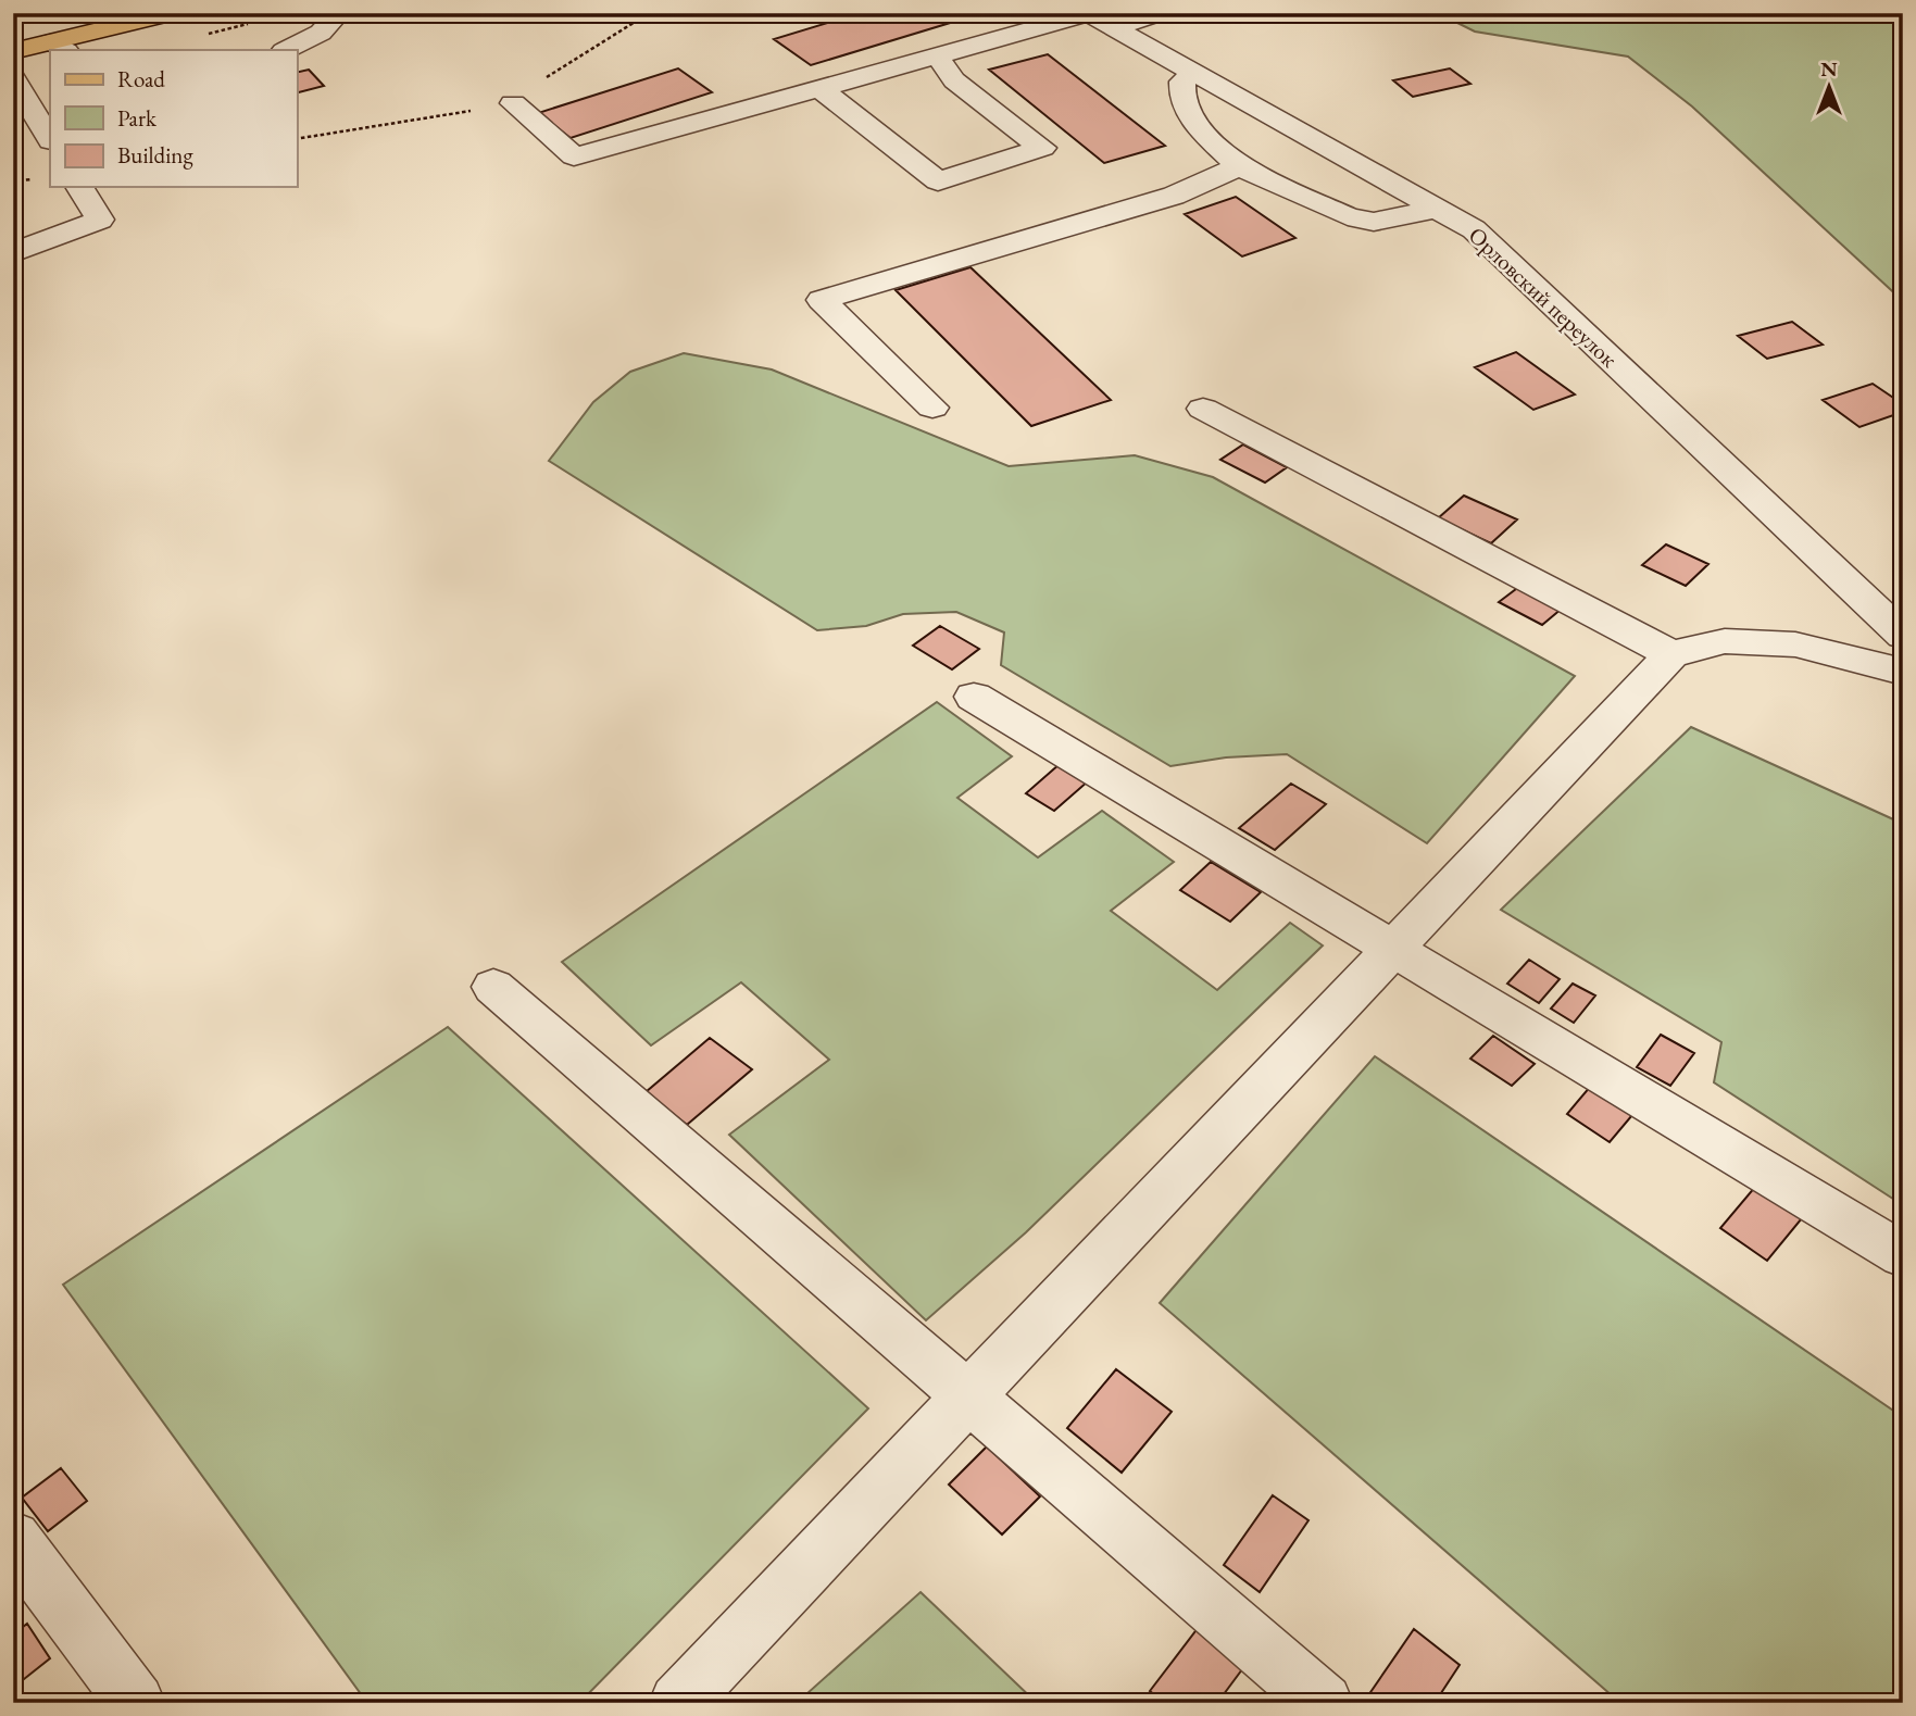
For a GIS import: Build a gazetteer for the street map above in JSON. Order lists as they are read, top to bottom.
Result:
{
  "streets": {
    "street": ["Орловский переулок"]
  },
  "legend": ["Road", "Park", "Building"],
  "north": "top"
}
